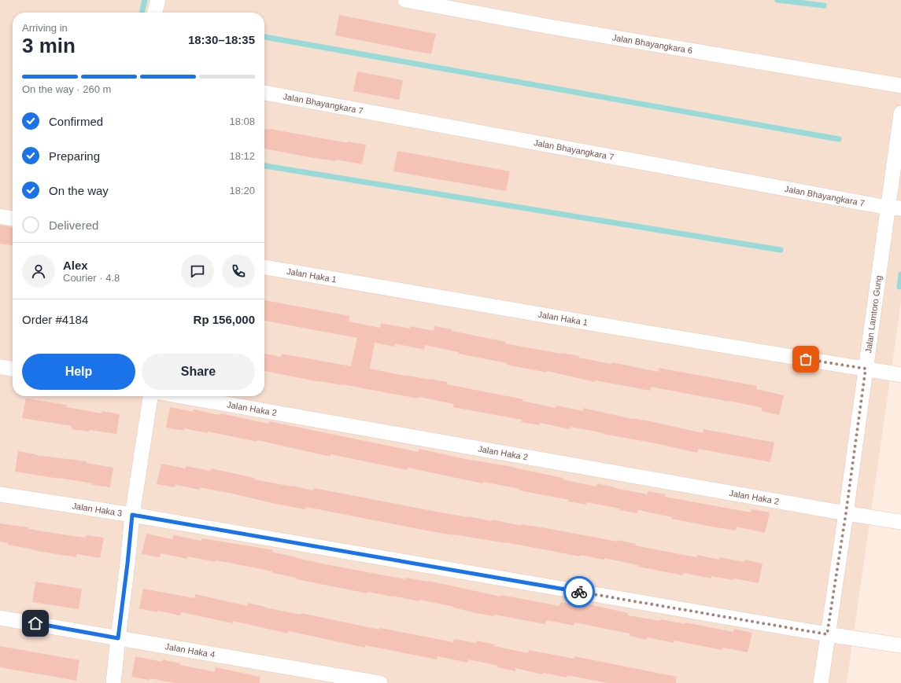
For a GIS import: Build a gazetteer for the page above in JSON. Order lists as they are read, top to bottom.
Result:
{
  "streets": {
    "street": [
      "Jalan Bhayangkara 6",
      "Jalan Bhayangkara 7",
      "Jalan Haka 1",
      "Jalan Lamtoro Gung",
      "Jalan Haka 2",
      "Jalan Haka 3",
      "Jalan Haka 4"
    ]
  },
  "crossings": [
    ["Jalan Bhayangkara 7", "Jalan Lamtoro Gung"],
    ["Jalan Haka 1", "Jalan Lamtoro Gung"],
    ["Jalan Lamtoro Gung", "Jalan Haka 2"],
    ["Jalan Lamtoro Gung", "Jalan Haka 3"]
  ],
  "page": {
    "heading": ["3 min", "Arriving in", "18:30–18:35"],
    "panel": [
      "Alex",
      "Courier · 4.8",
      "Order #4184",
      "Rp 156,000"
    ],
    "bar": "On the way · 260 m",
    "list": [
      ["Confirmed", "18:08"],
      ["Preparing", "18:12"],
      ["On the way", "18:20"],
      "Delivered"
    ],
    "buttons": ["Help", "Share"]
  }
}
